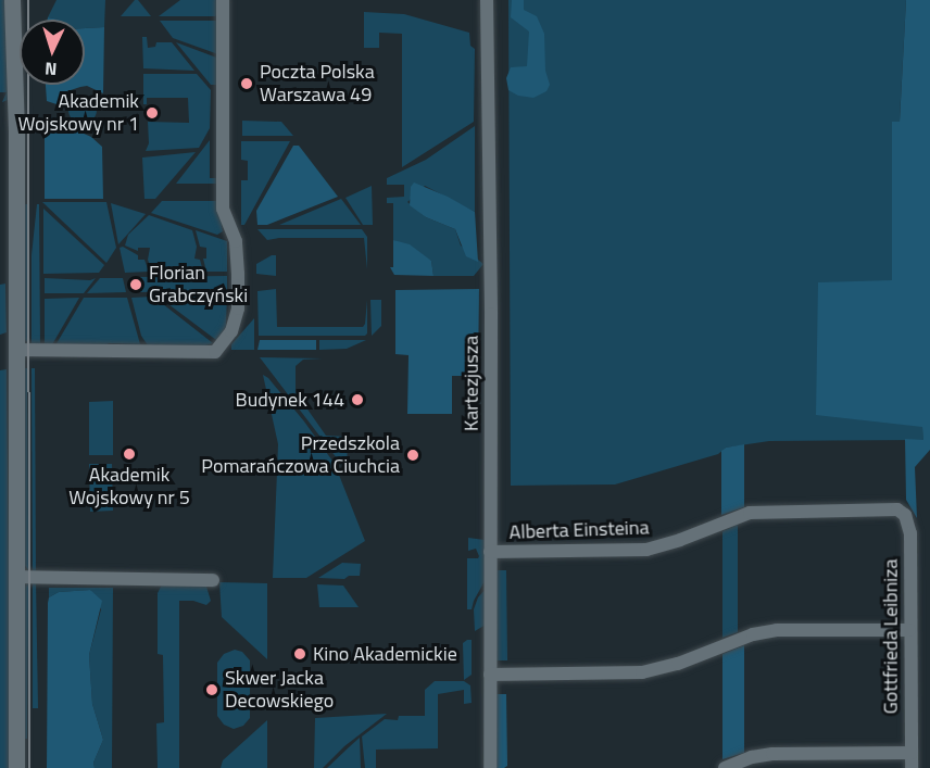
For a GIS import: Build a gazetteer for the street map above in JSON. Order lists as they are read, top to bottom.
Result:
{
  "streets": {
    "street": ["Kartezjusza", "Alberta Einsteina", "Gottfrieda Leibniza"]
  },
  "crossings": [
    ["Kartezjusza", "Alberta Einsteina"],
    ["Alberta Einsteina", "Gottfrieda Leibniza"]
  ],
  "places": [
    "Poczta Polska Warszawa 49",
    "Akademik Wojskowy nr 1",
    "Florian Grabczyński",
    "Budynek 144",
    "Akademik Wojskowy nr 5",
    "Przedszkola Pomarańczowa Ciuchcia",
    "Kino Akademickie",
    "Skwer Jacka Decowskiego"
  ],
  "north": "bottom"
}
